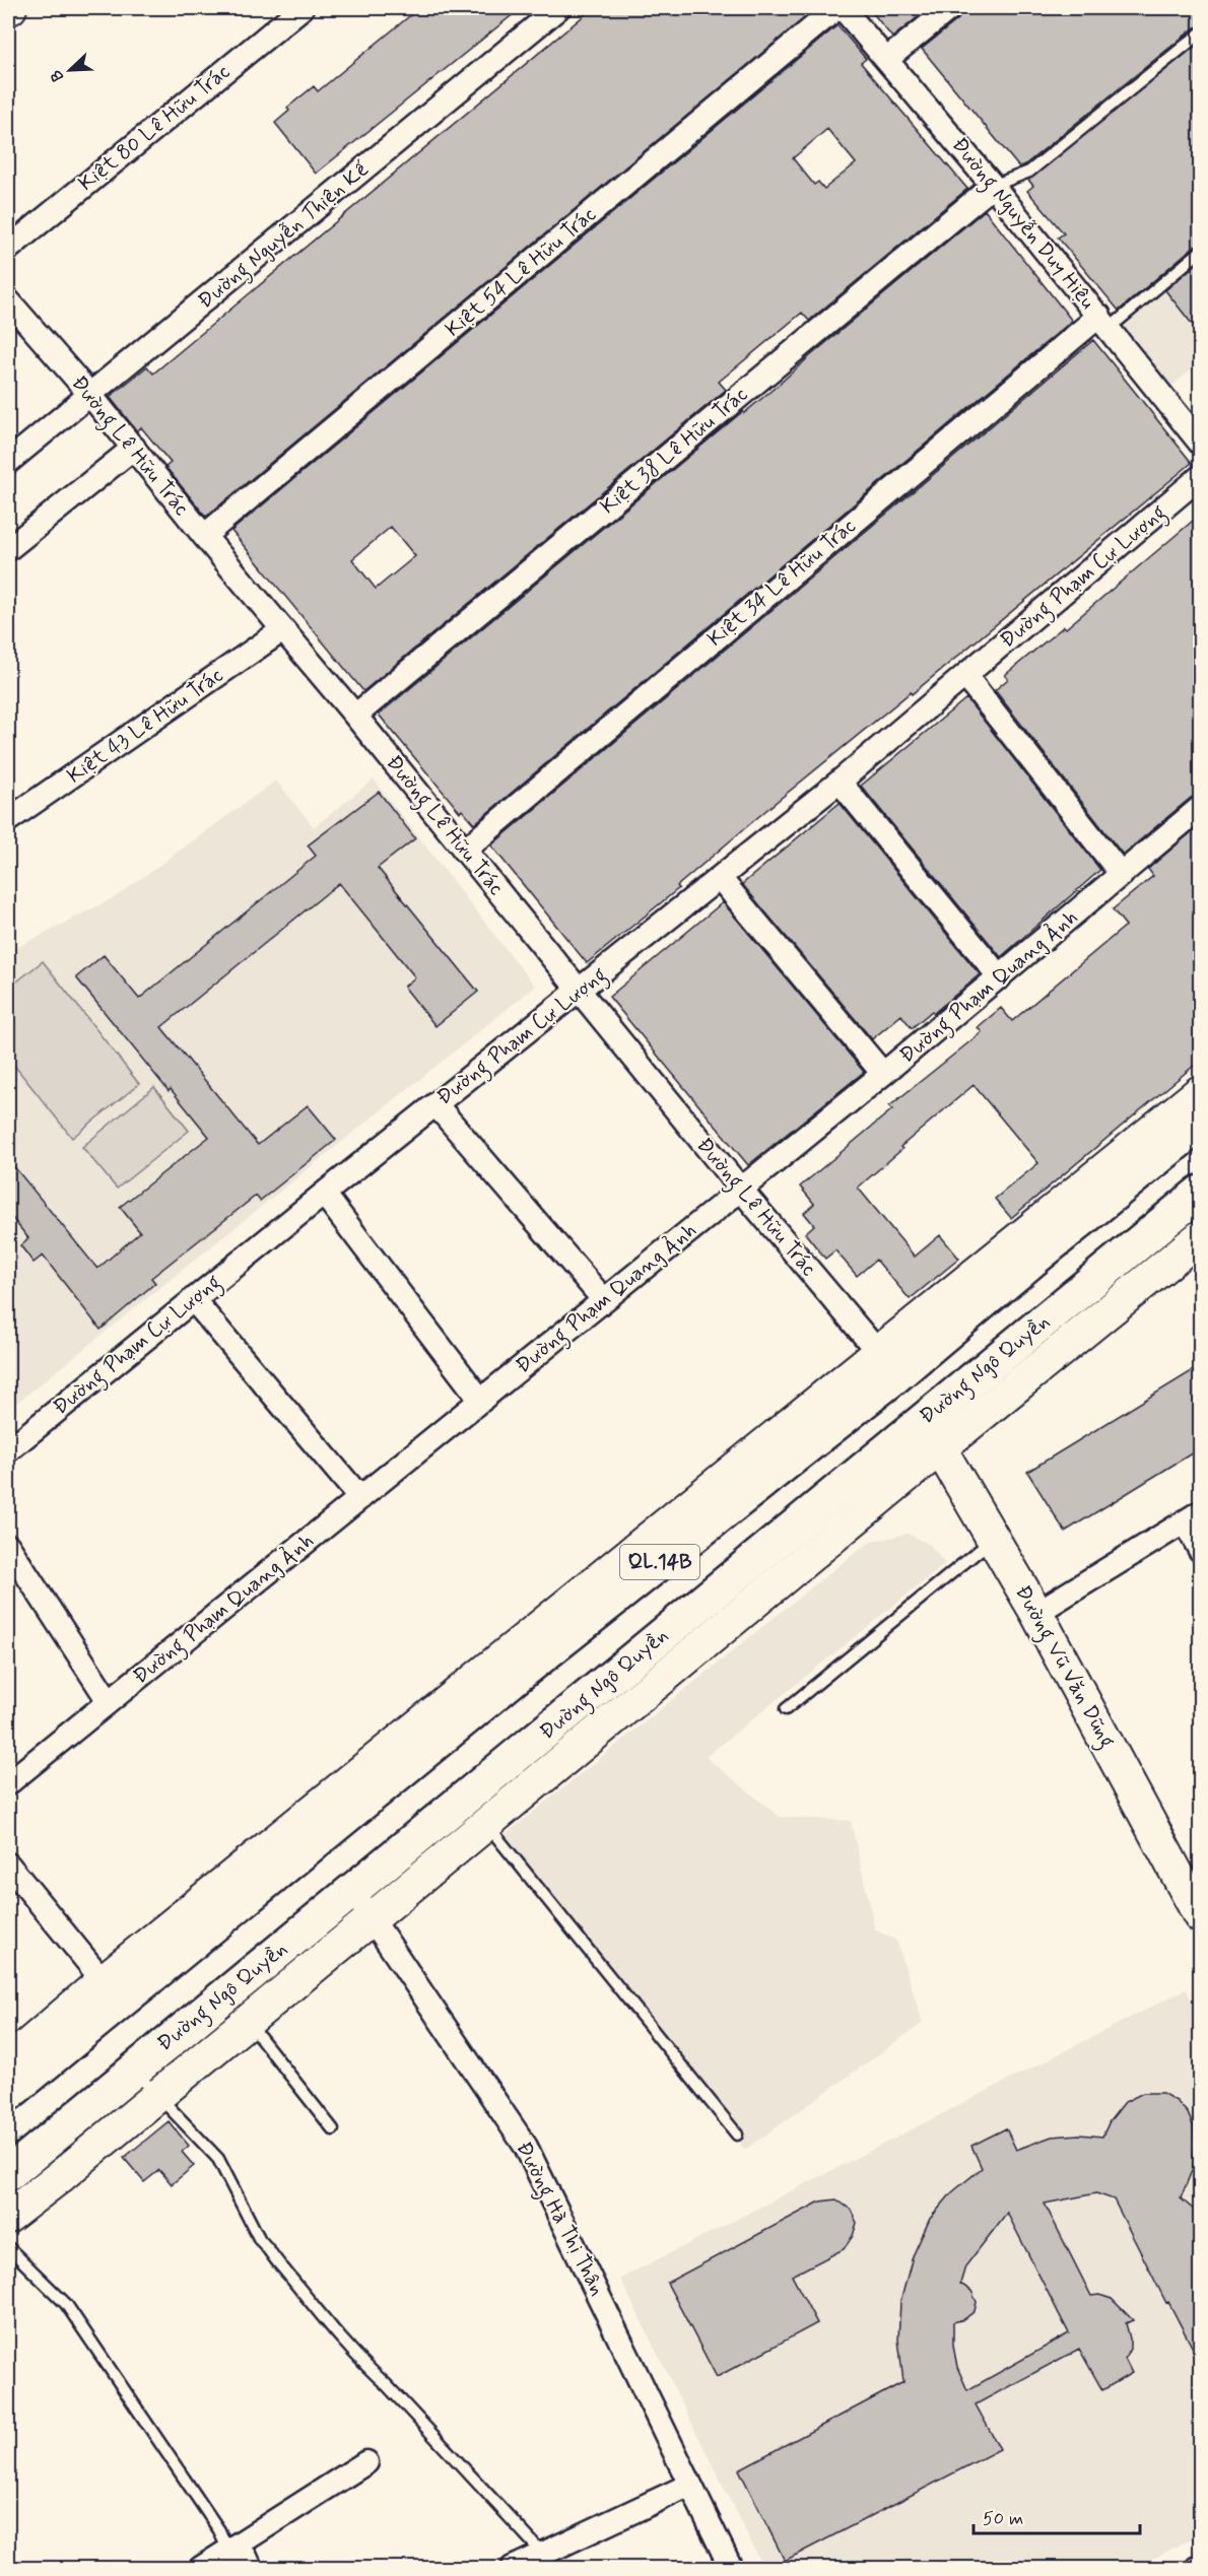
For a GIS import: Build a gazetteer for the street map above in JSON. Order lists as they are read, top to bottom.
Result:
{
  "streets": {
    "highway": ["Đường Ngô Quyền", "QL.14B"],
    "street": [
      "Kiệt 80 Lê Hữu Trác",
      "Đường Nguyễn Duy Hiệu",
      "Đường Nguyễn Thiện Kế",
      "Kiệt 54 Lê Hữu Trác",
      "Đường Lê Hữu Trác",
      "Kiệt 38 Lê Hữu Trác",
      "Đường Phạm Cự Lượng",
      "Kiệt 34 Lê Hữu Trác",
      "Kiệt 43 Lê Hữu Trác",
      "Đường Phạm Quang Ảnh",
      "Đường Vũ Văn Dũng",
      "Đường Hà Thị Thân"
    ]
  },
  "crossings": [
    ["Đường Nguyễn Duy Hiệu", "Kiệt 38 Lê Hữu Trác"],
    ["Đường Nguyễn Duy Hiệu", "Kiệt 34 Lê Hữu Trác"],
    ["Đường Nguyễn Thiện Kế", "Đường Lê Hữu Trác"],
    ["Kiệt 54 Lê Hữu Trác", "Đường Lê Hữu Trác"],
    ["Đường Lê Hữu Trác", "Kiệt 38 Lê Hữu Trác"],
    ["Đường Lê Hữu Trác", "Đường Phạm Cự Lượng"],
    ["Đường Lê Hữu Trác", "Kiệt 34 Lê Hữu Trác"],
    ["Đường Lê Hữu Trác", "Kiệt 43 Lê Hữu Trác"],
    ["Đường Lê Hữu Trác", "Đường Phạm Quang Ảnh"],
    ["Đường Lê Hữu Trác", "QL.14B"],
    ["Đường Ngô Quyền", "Đường Vũ Văn Dũng"],
    ["Đường Ngô Quyền", "Đường Hà Thị Thân"]
  ],
  "scale_bar": "50 m",
  "north": "bottom left"
}
